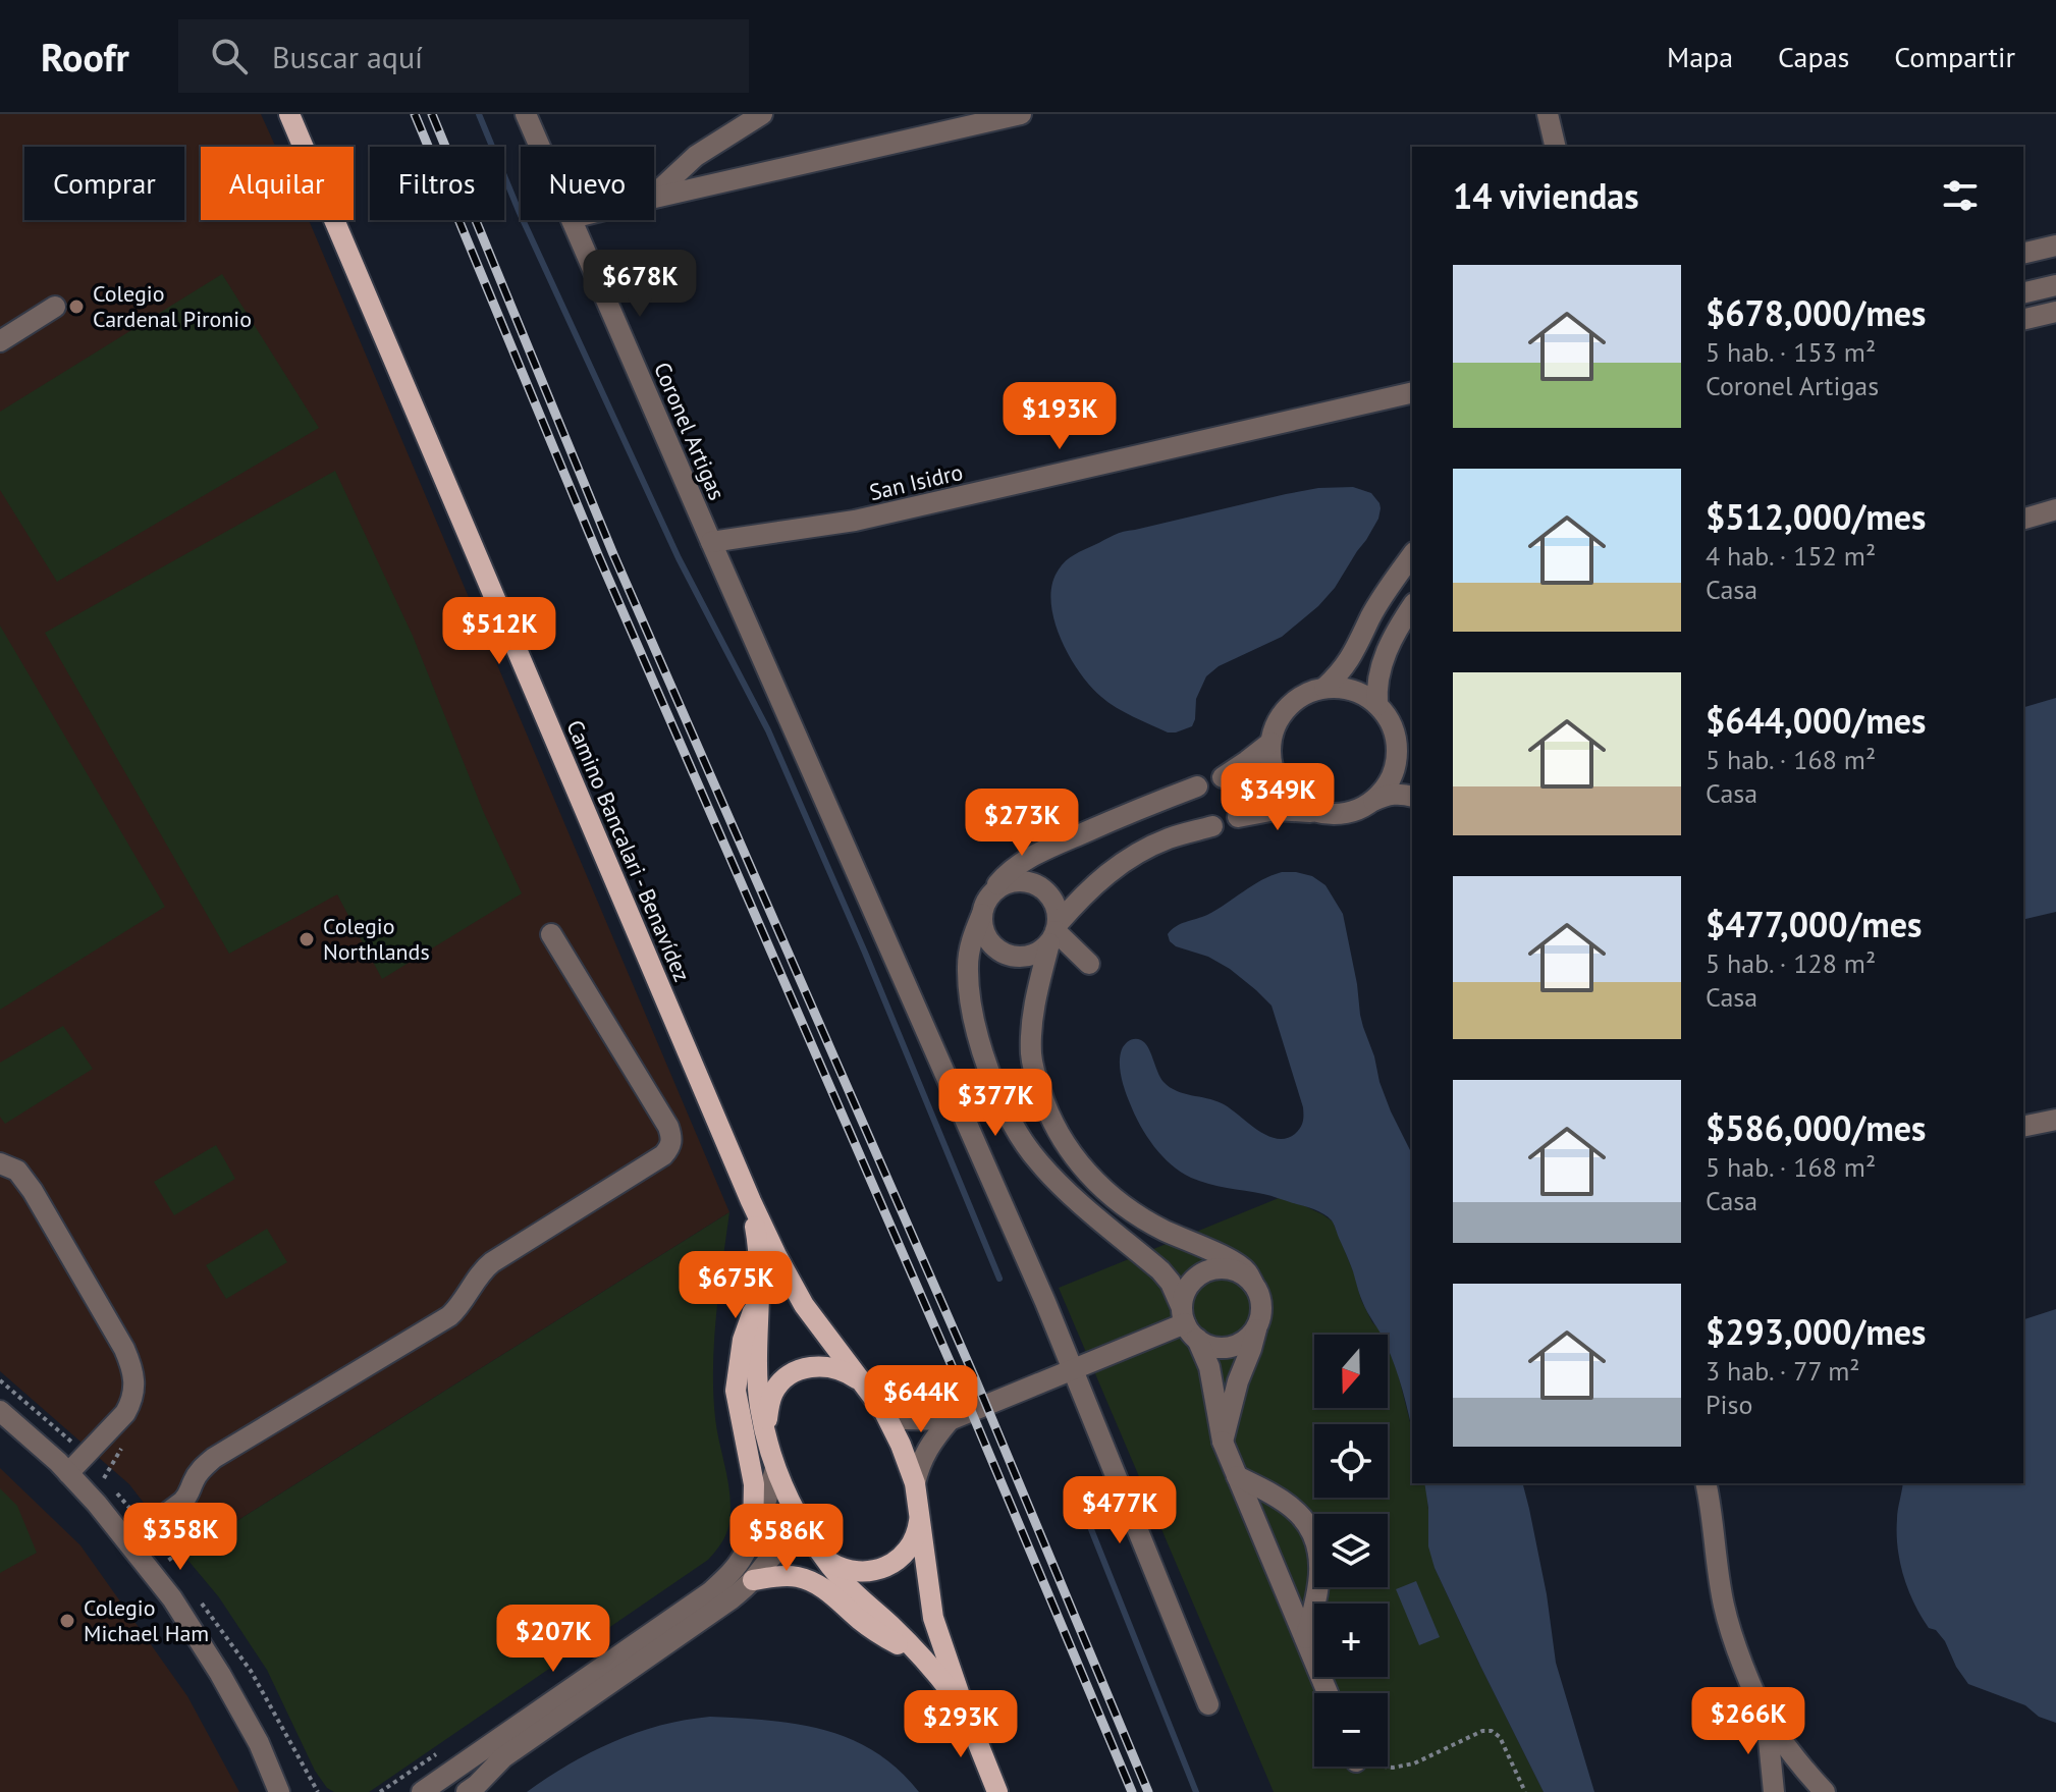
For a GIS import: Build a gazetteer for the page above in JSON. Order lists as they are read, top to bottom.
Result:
{
  "streets": {
    "main road": ["Camino Bancalari - Benavídez"],
    "street": ["Coronel Artigas", "San Isidro"]
  },
  "crossings": [
    ["Coronel Artigas", "San Isidro"]
  ],
  "places": ["Colegio Cardenal Pironio", "Colegio Northlands", "Colegio Michael Ham"],
  "north": "bottom",
  "page": {
    "header": "Roofr",
    "search": "Buscar aquí",
    "nav": ["Mapa", "Capas", "Compartir"],
    "chip": [
      "Comprar",
      "Alquilar",
      "Filtros",
      "Nuevo"
    ],
    "heading": "14 viviendas",
    "list": [
      {
        "name": "$678,000/mes",
        "note": "5 hab. · 153 m² · Coronel Artigas"
      },
      {
        "name": "$512,000/mes",
        "note": "4 hab. · 152 m² · Casa"
      },
      {
        "name": "$644,000/mes",
        "note": "5 hab. · 168 m² · Casa"
      },
      {
        "name": "$477,000/mes",
        "note": "5 hab. · 128 m² · Casa"
      },
      {
        "name": "$586,000/mes",
        "note": "5 hab. · 168 m² · Casa"
      },
      {
        "name": "$293,000/mes",
        "note": "3 hab. · 77 m² · Piso"
      }
    ],
    "price": [
      "$678K",
      "$193K",
      "$512K",
      "$349K",
      "$273K",
      "$377K",
      "$675K",
      "$644K",
      "$477K",
      "$358K",
      "$586K",
      "$207K",
      "$266K",
      "$293K"
    ],
    "map_buttons": ["+", "−"]
  }
}
